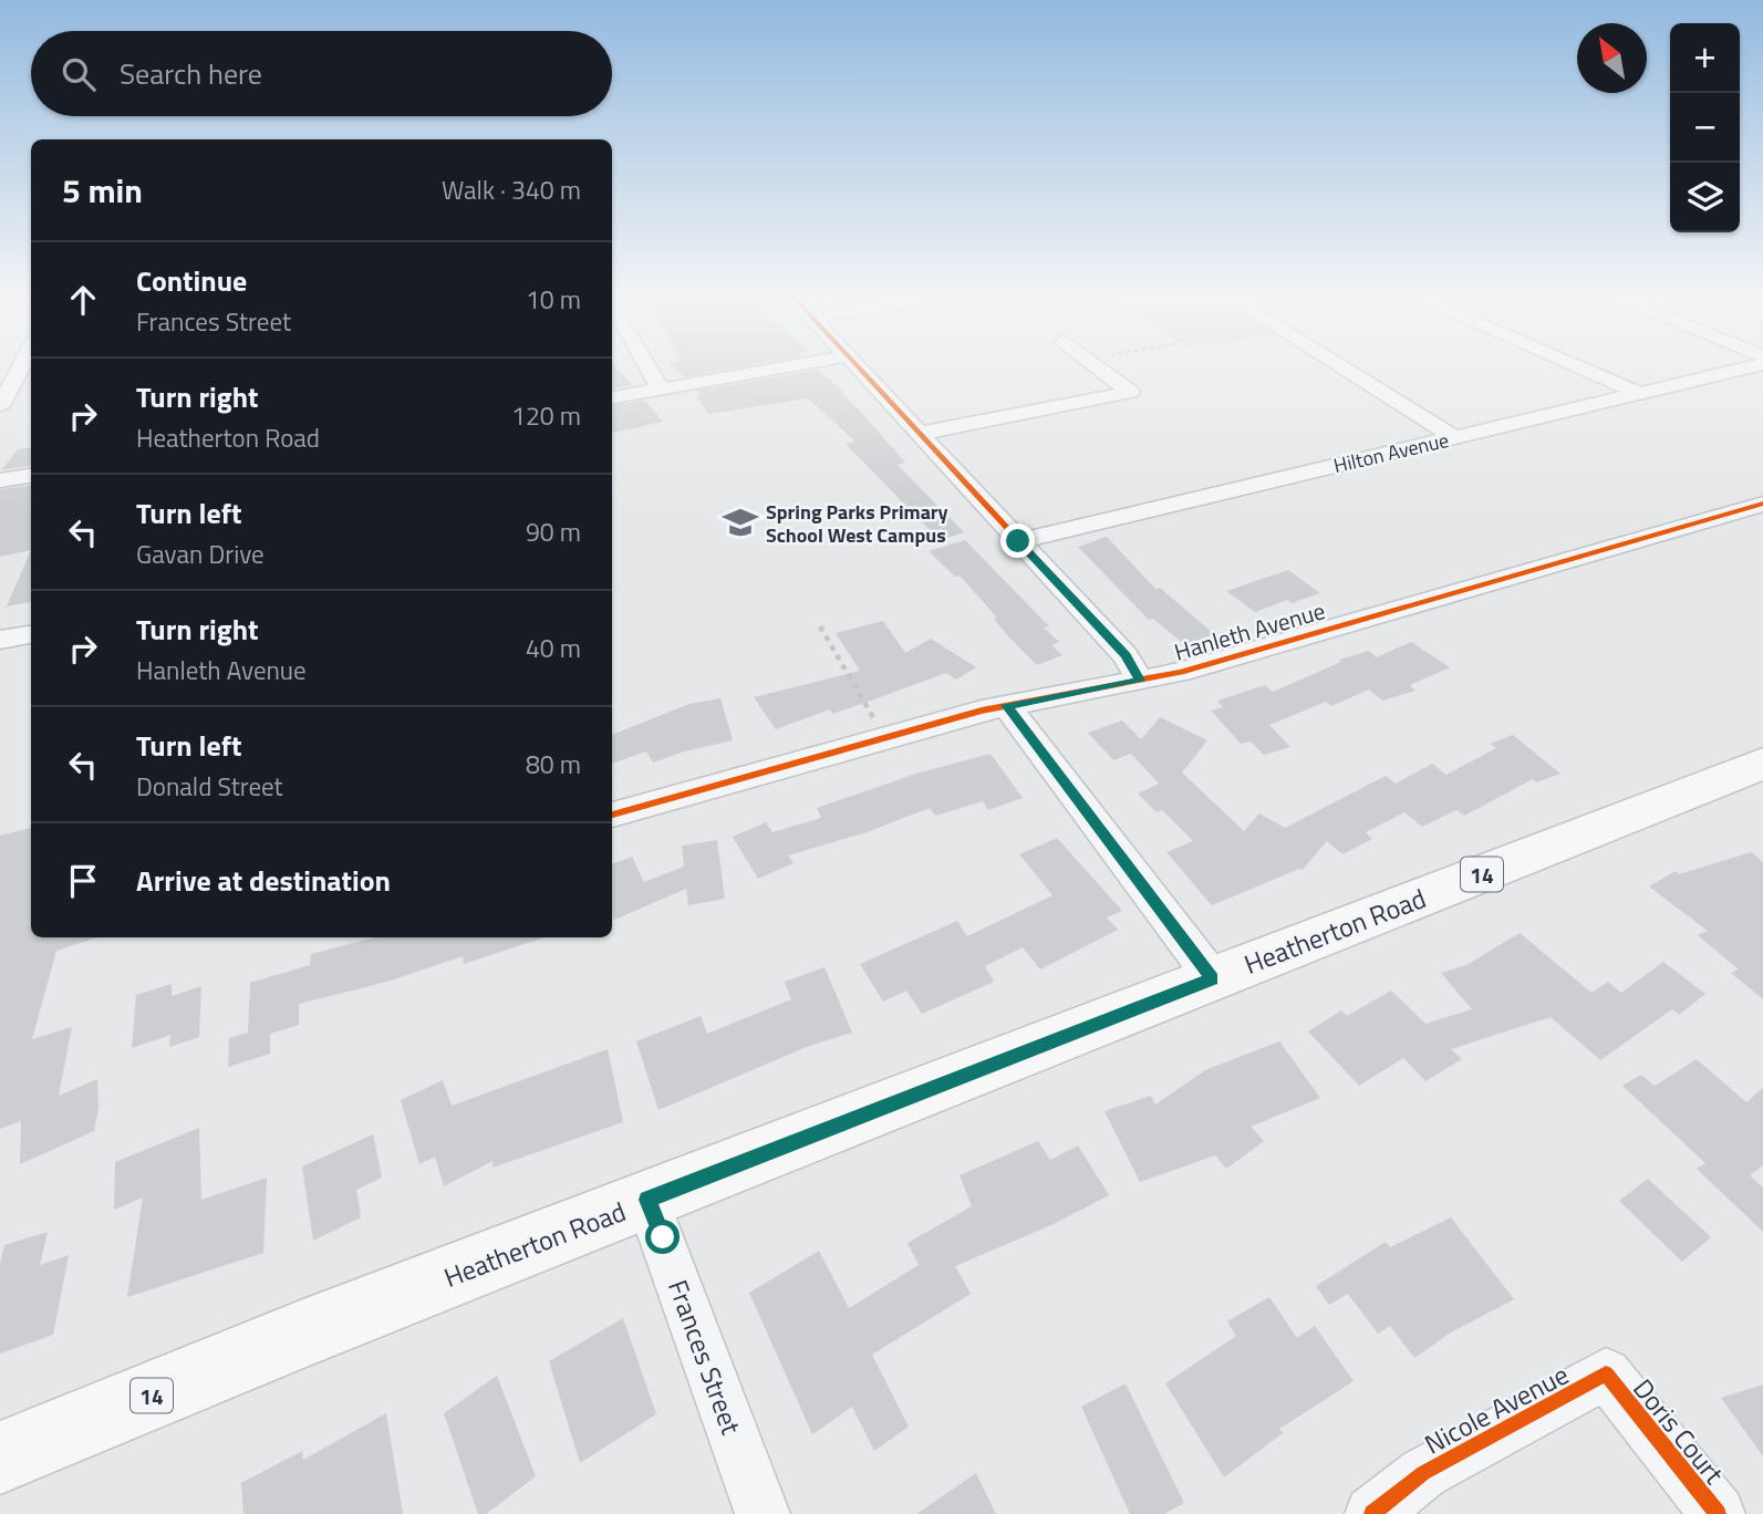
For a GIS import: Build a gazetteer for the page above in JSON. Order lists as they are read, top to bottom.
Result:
{
  "streets": {
    "main road": ["14", "Heatherton Road"],
    "street": [
      "Hilton Avenue",
      "Hanleth Avenue",
      "Frances Street",
      "Nicole Avenue",
      "Doris Court"
    ]
  },
  "crossings": [
    ["Heatherton Road", "Frances Street"],
    ["Nicole Avenue", "Doris Court"]
  ],
  "places": {
    "school or university": ["Spring Parks Primary School West Campus"]
  },
  "north": "top left",
  "page": {
    "map_buttons": ["+", "−"],
    "search": "Search here",
    "heading": ["5 min", "Walk · 340 m"],
    "list": [
      ["Continue", "Frances Street", "10 m"],
      ["Turn right", "Heatherton Road", "120 m"],
      ["Turn left", "Gavan Drive", "90 m"],
      ["Turn right", "Hanleth Avenue", "40 m"],
      ["Turn left", "Donald Street", "80 m"],
      "Arrive at destination"
    ]
  }
}
